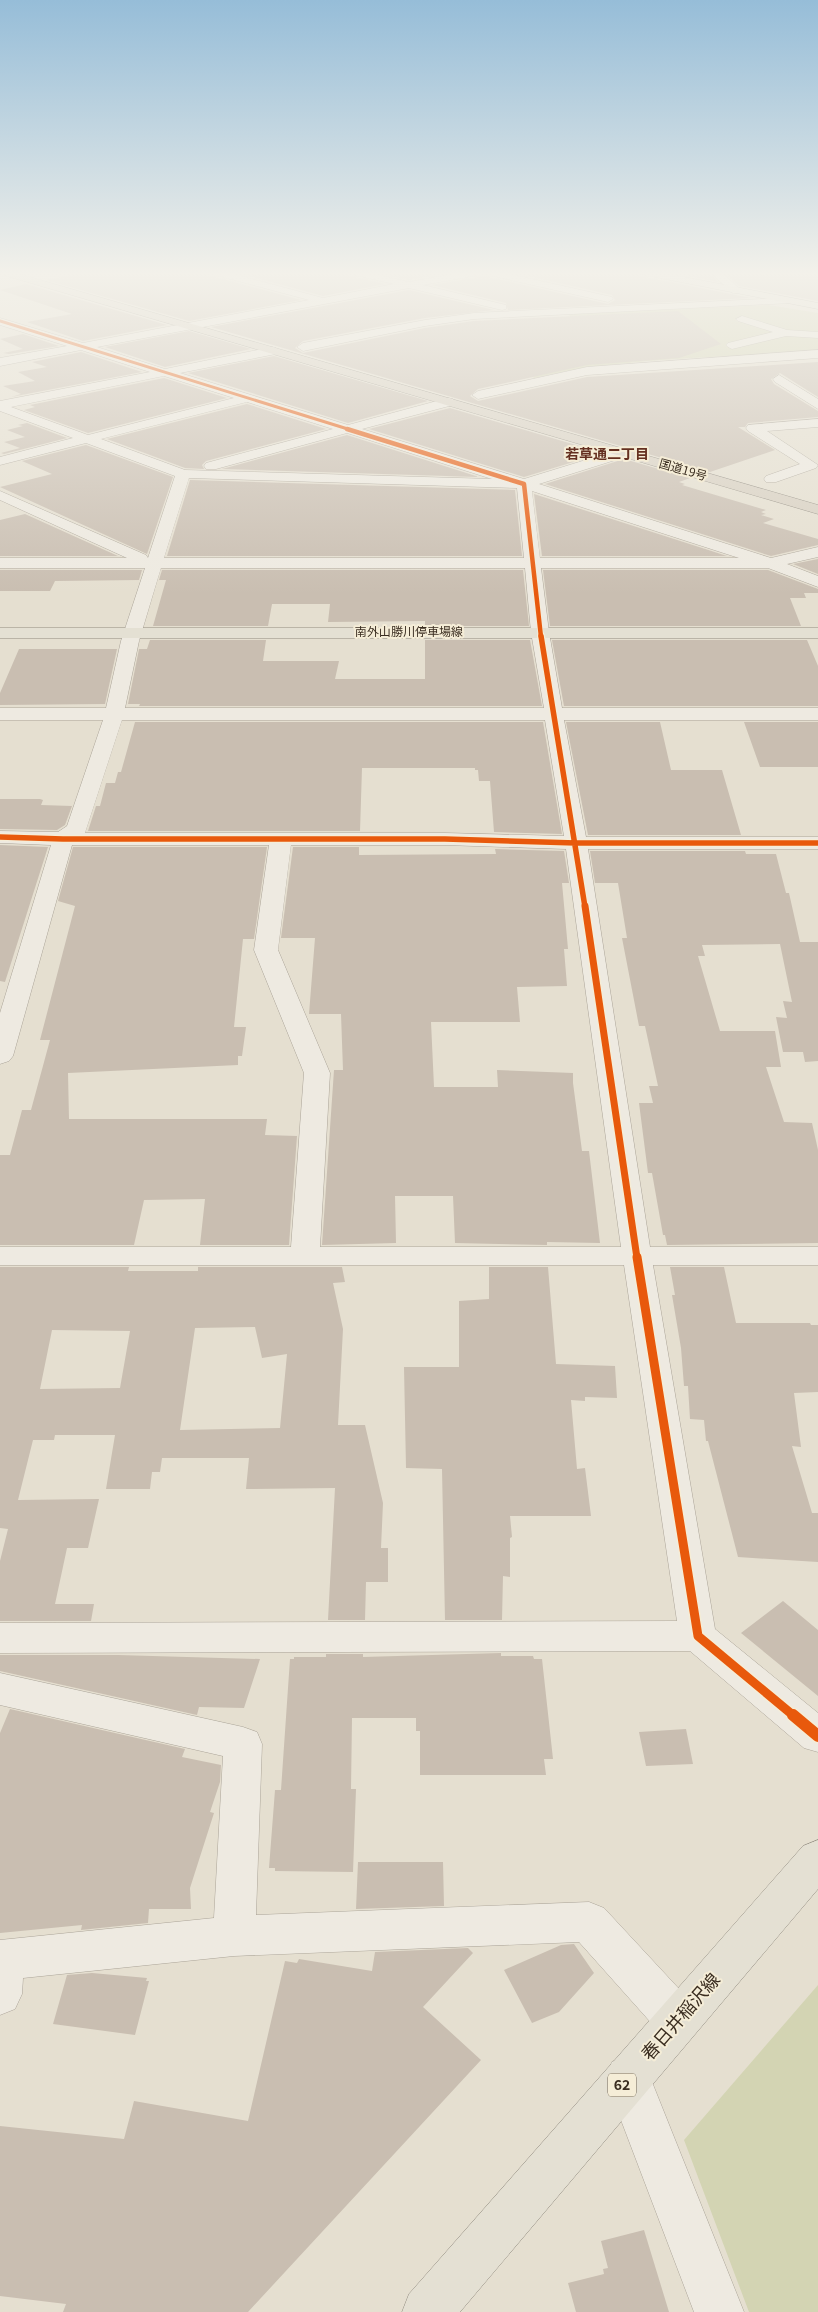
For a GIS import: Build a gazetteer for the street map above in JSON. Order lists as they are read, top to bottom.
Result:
{
  "streets": {
    "highway": ["国道19号"],
    "main road": ["南外山勝川停車場線", "春日井稲沢線", "62"]
  },
  "districts": ["若草通二丁目"]
}
